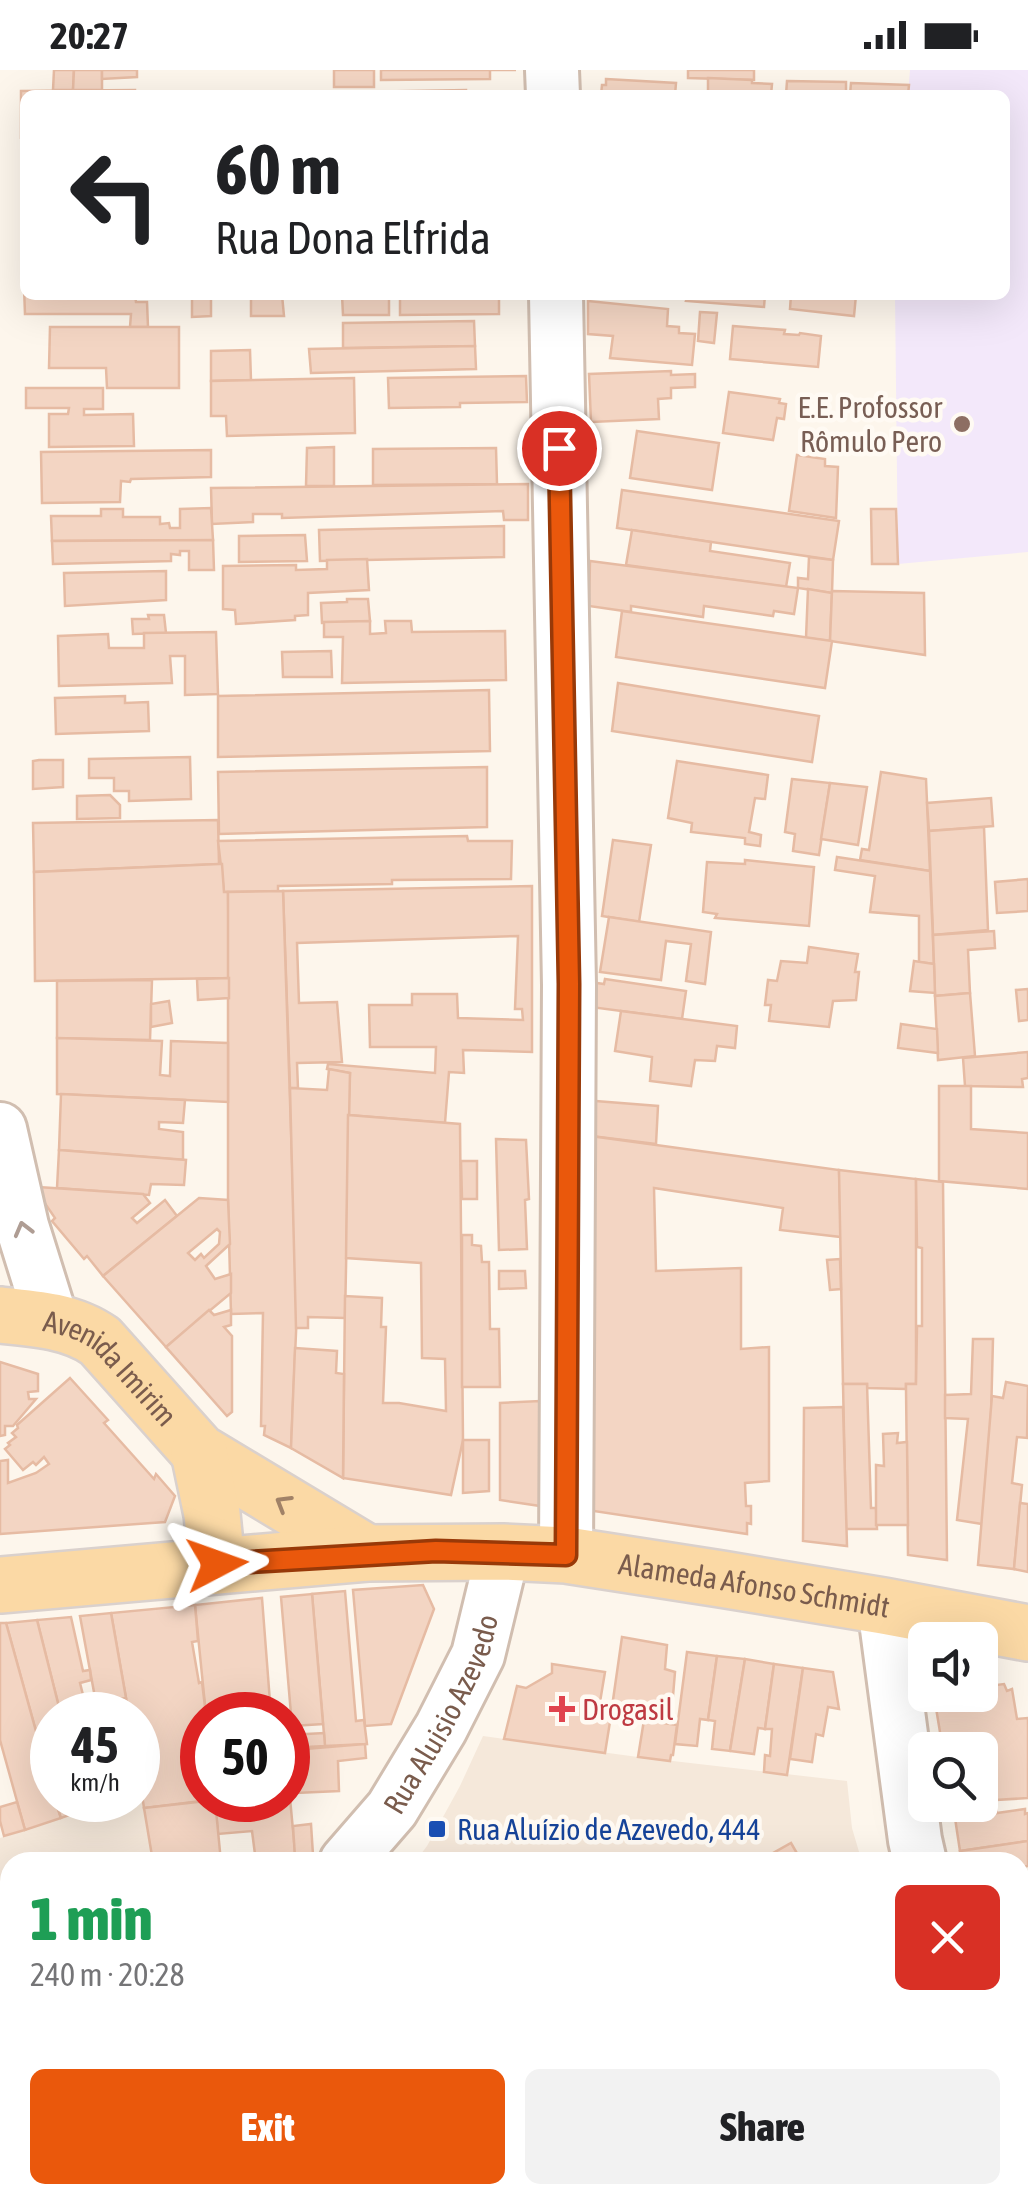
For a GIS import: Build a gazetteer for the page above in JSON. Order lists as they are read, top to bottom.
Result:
{
  "streets": {
    "main road": ["Avenida Imirim", "Alameda Afonso Schmidt"],
    "street": ["Rua Aluisio Azevedo"]
  },
  "crossings": [
    ["Avenida Imirim", "Alameda Afonso Schmidt"],
    ["Alameda Afonso Schmidt", "Rua Aluisio Azevedo"]
  ],
  "one_way": ["Avenida Imirim"],
  "places": {
    "other": ["E.E. Profossor Rômulo Pero"],
    "health": ["Drogasil"],
    "transit": ["Rua Aluízio de Azevedo, 444"]
  },
  "page": {
    "status": "20:27",
    "turn": ["60 m", "Rua Dona Elfrida"],
    "speed": "45 km/h",
    "limit": "50",
    "heading": ["1 min", "240 m · 20:28"],
    "buttons": ["Exit", "Share"]
  }
}
